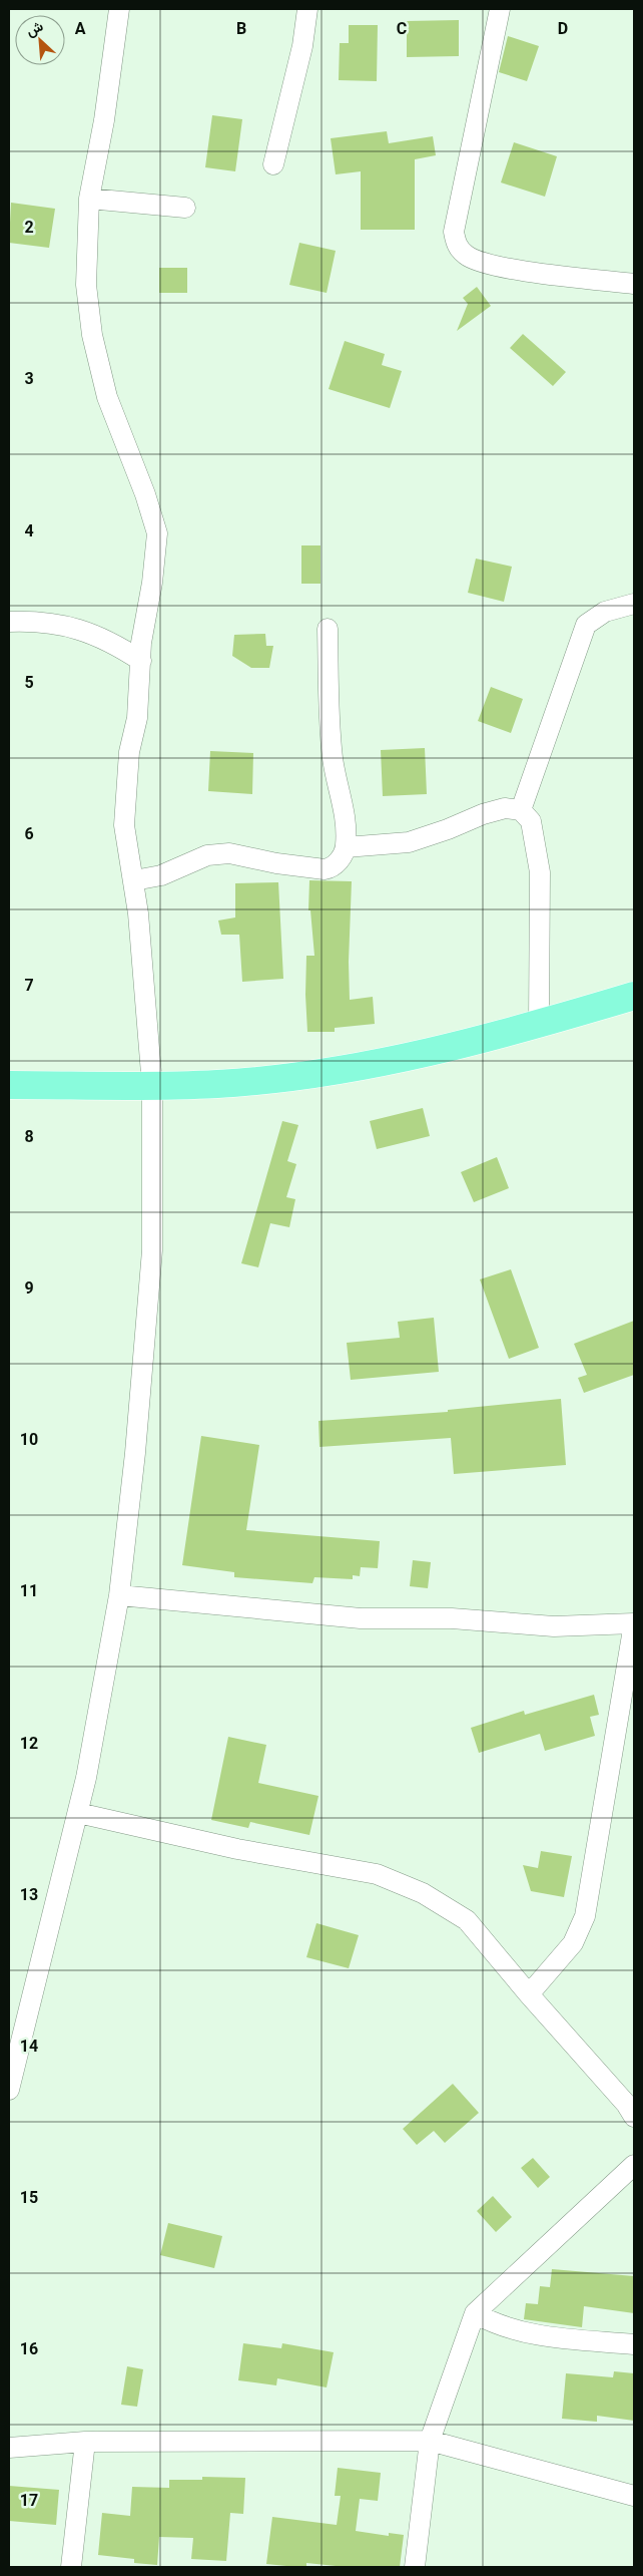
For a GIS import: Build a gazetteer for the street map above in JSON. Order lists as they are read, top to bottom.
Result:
{
  "north": "top left",
  "grid": {
    "columns": [
      "A",
      "B",
      "C",
      "D"
    ],
    "rows": [
      "2",
      "3",
      "4",
      "5",
      "6",
      "7",
      "8",
      "9",
      "10",
      "11",
      "12",
      "13",
      "14",
      "15",
      "16",
      "17"
    ]
  }
}
